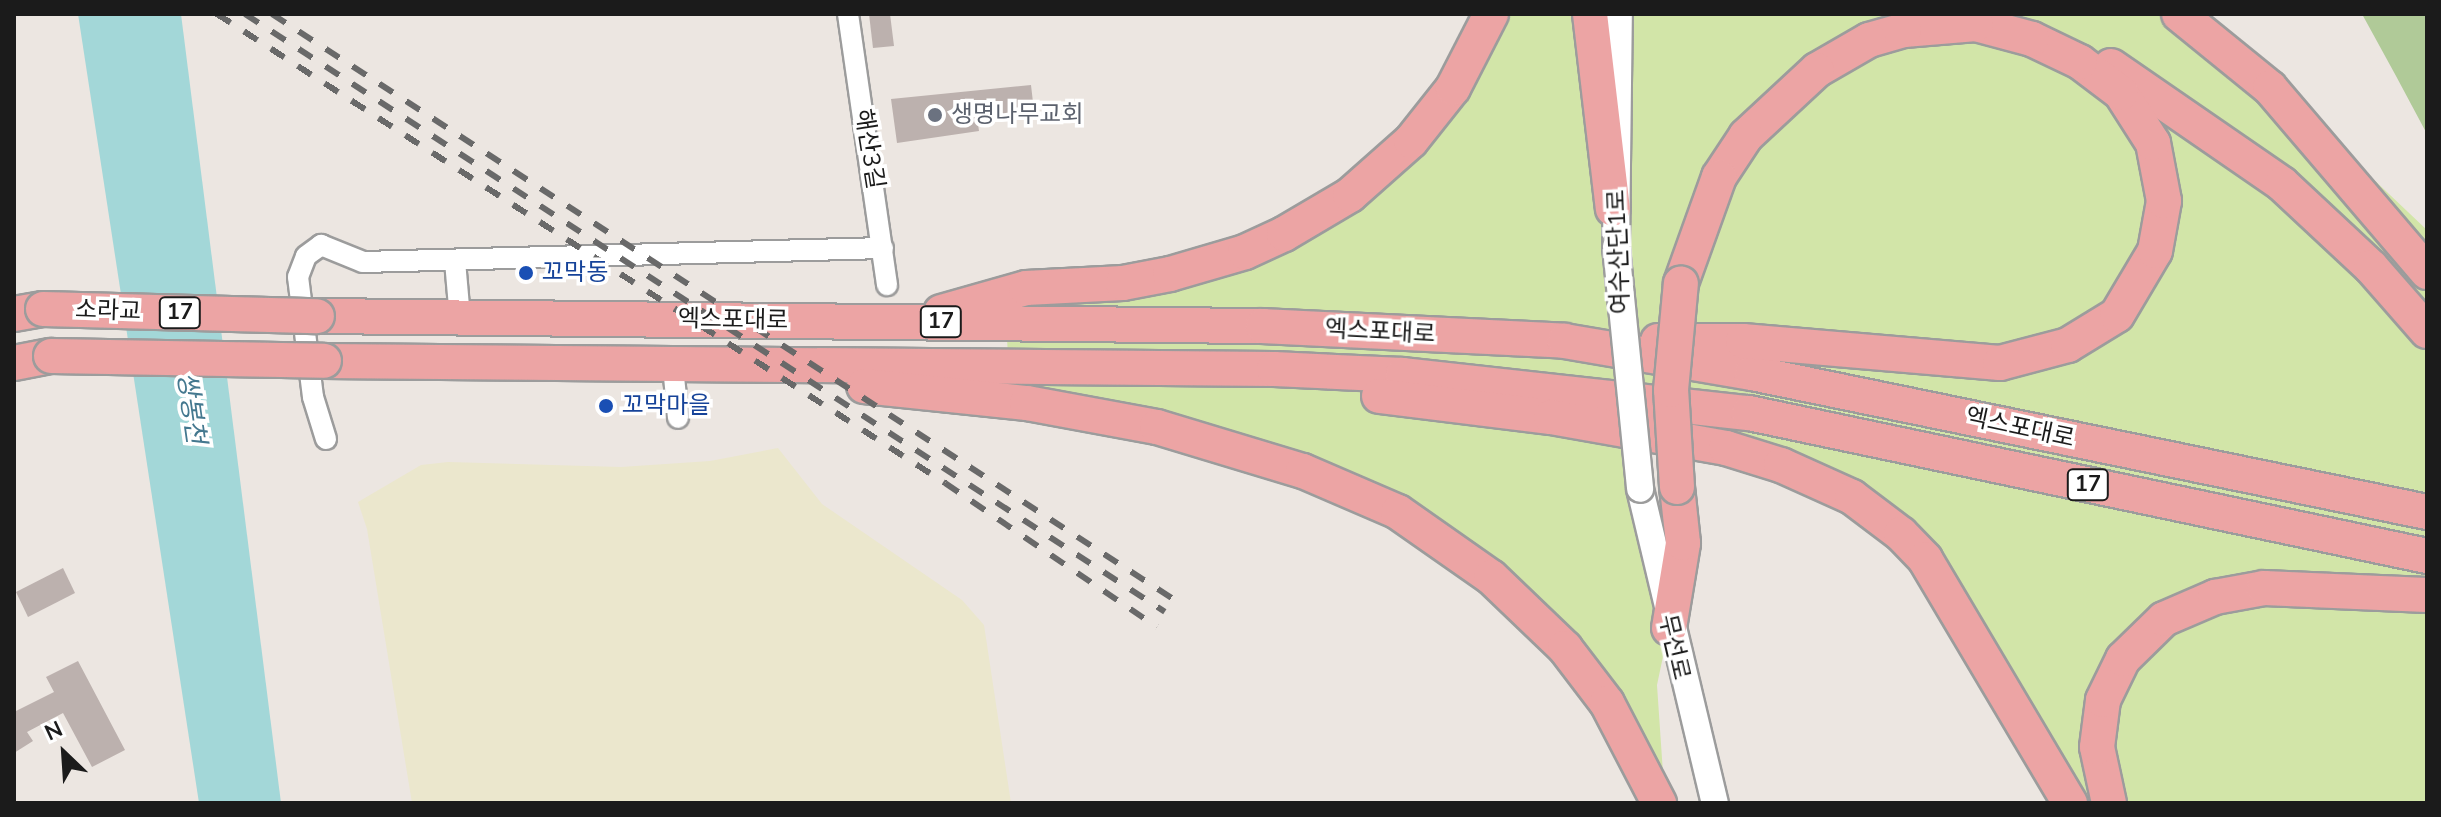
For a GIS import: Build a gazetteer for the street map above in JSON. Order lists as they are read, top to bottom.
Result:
{
  "streets": {
    "highway": ["소라교", "17", "엑스포대로"],
    "street": ["해산3길", "여수산단1로", "무선로"]
  },
  "crossings": [
    ["여수산단1로", "무선로"],
    ["소라교", "17"],
    ["소라교", "엑스포대로"]
  ],
  "water": ["쌍봉천"],
  "places": ["생명나무교회", "꼬막동", "꼬막마을"],
  "north": "top left"
}
